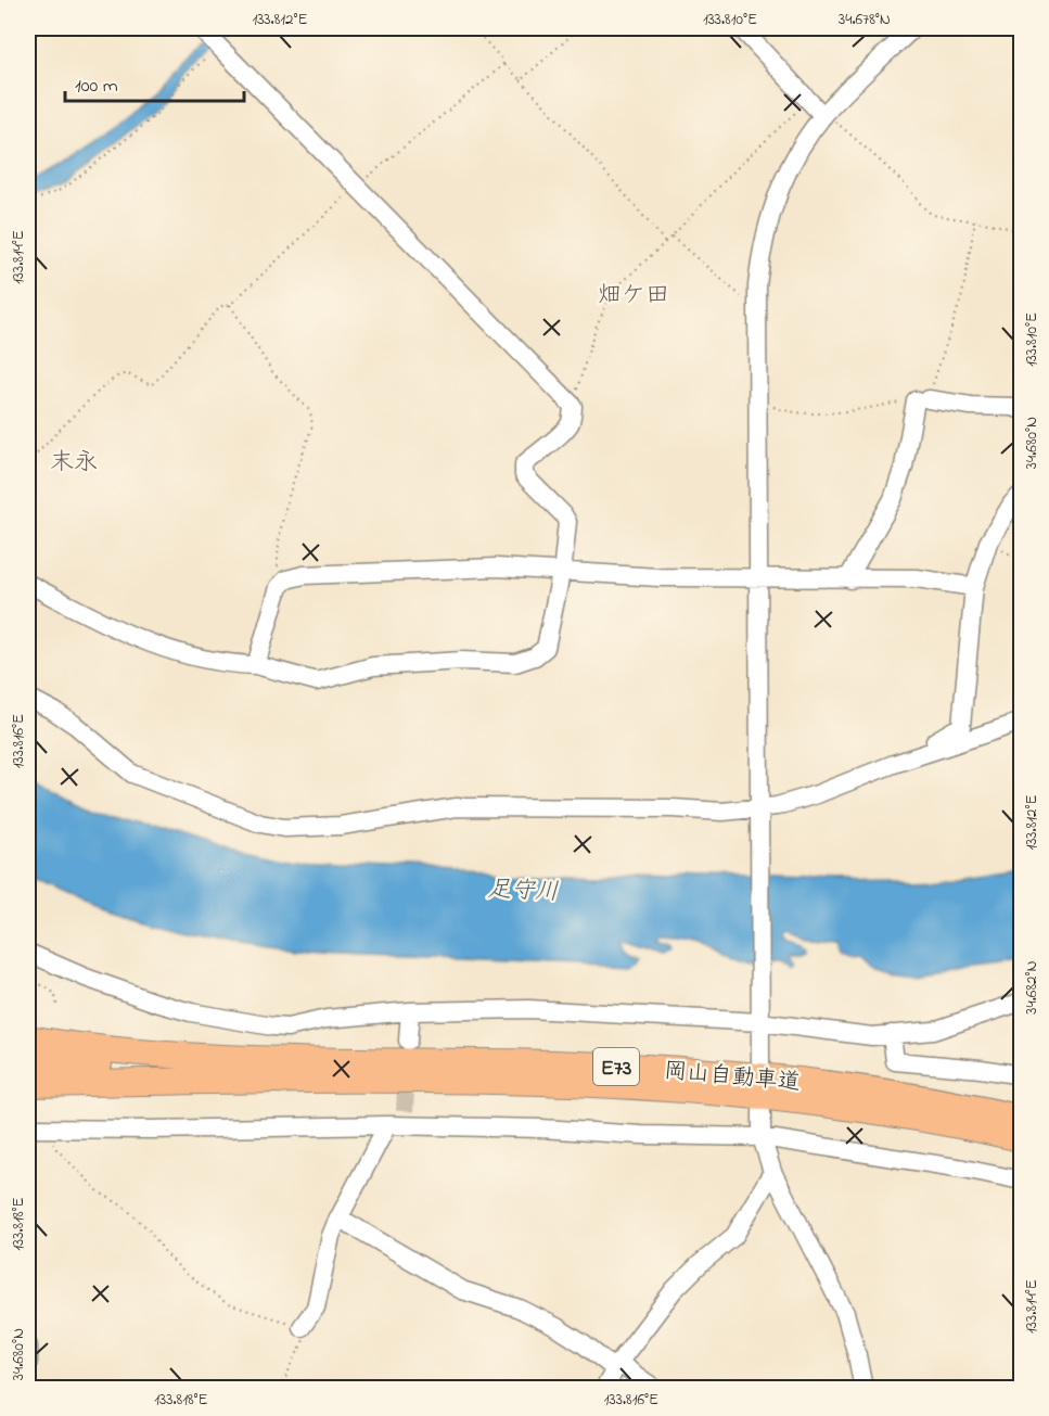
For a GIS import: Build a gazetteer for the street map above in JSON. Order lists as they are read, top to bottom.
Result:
{
  "streets": {
    "highway": ["E73", "岡山自動車道"]
  },
  "districts": ["畑ケ田", "末永"],
  "water": ["足守川"],
  "scale_bar": "100 m",
  "coordinates": [
    "133.812°E",
    "133.810°E",
    "34.678°N",
    "133.814°E",
    "34.680°N",
    "133.816°E",
    "34.682°N",
    "133.818°E"
  ]
}
